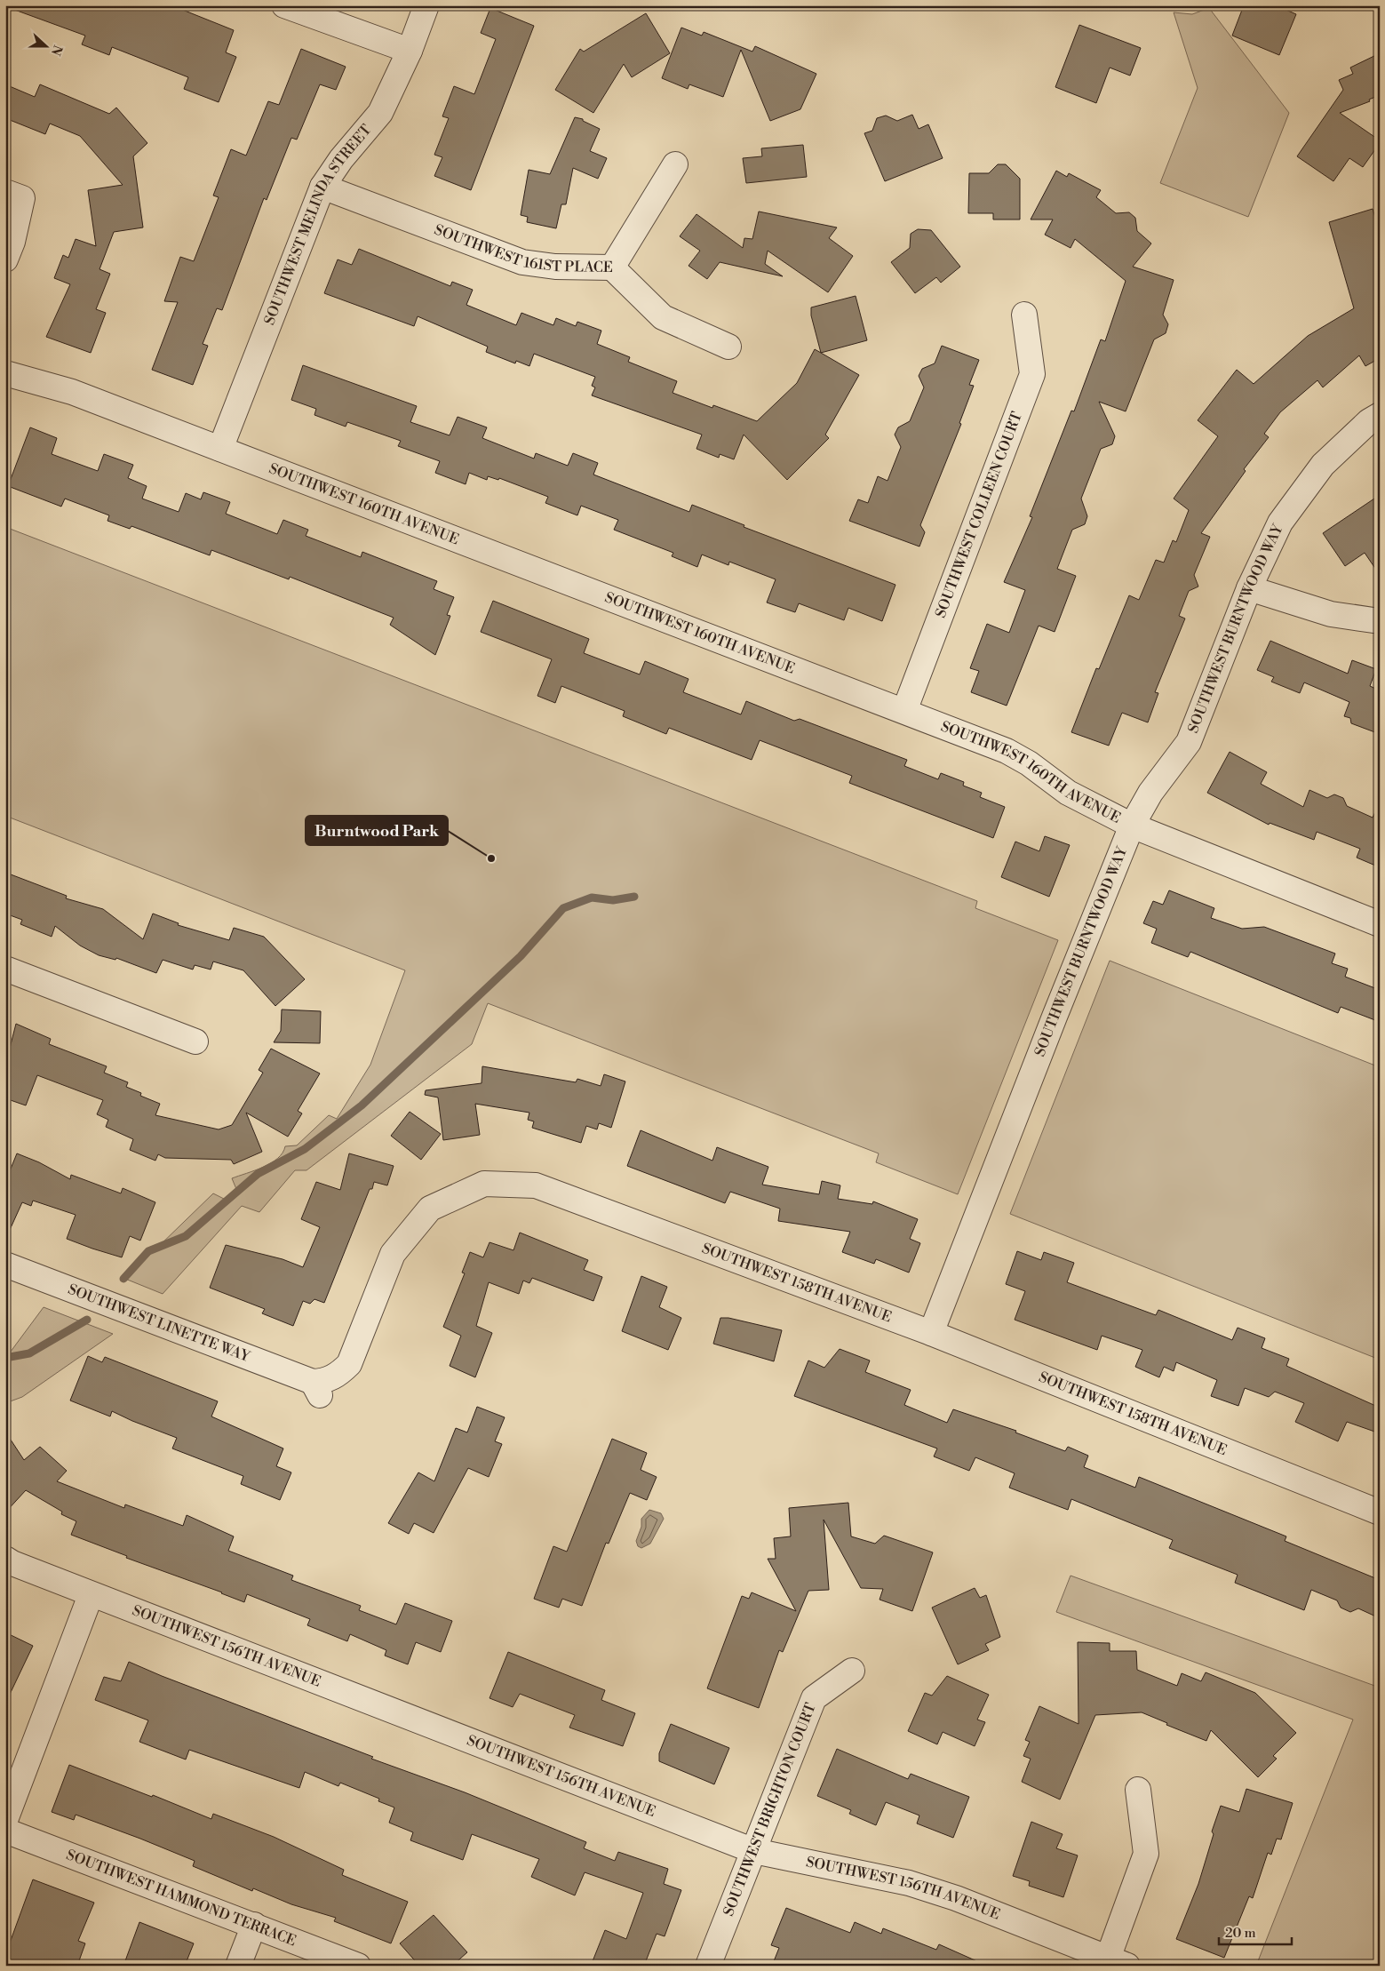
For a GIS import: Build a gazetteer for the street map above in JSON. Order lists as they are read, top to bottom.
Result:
{
  "streets": {
    "street": [
      "SOUTHWEST MELINDA STREET",
      "SOUTHWEST 161ST PLACE",
      "SOUTHWEST 160TH AVENUE",
      "SOUTHWEST COLLEEN COURT",
      "SOUTHWEST BURNTWOOD WAY",
      "SOUTHWEST 158TH AVENUE",
      "SOUTHWEST LINETTE WAY",
      "SOUTHWEST 156TH AVENUE",
      "SOUTHWEST BRIGHTON COURT",
      "SOUTHWEST HAMMOND TERRACE"
    ]
  },
  "crossings": [
    ["SOUTHWEST MELINDA STREET", "SOUTHWEST 161ST PLACE"],
    ["SOUTHWEST MELINDA STREET", "SOUTHWEST 160TH AVENUE"],
    ["SOUTHWEST 160TH AVENUE", "SOUTHWEST COLLEEN COURT"],
    ["SOUTHWEST 160TH AVENUE", "SOUTHWEST BURNTWOOD WAY"],
    ["SOUTHWEST BURNTWOOD WAY", "SOUTHWEST 158TH AVENUE"],
    ["SOUTHWEST 158TH AVENUE", "SOUTHWEST LINETTE WAY"],
    ["SOUTHWEST 156TH AVENUE", "SOUTHWEST BRIGHTON COURT"]
  ],
  "places": ["Burntwood Park"],
  "scale_bar": "20 m",
  "north": "right"
}
